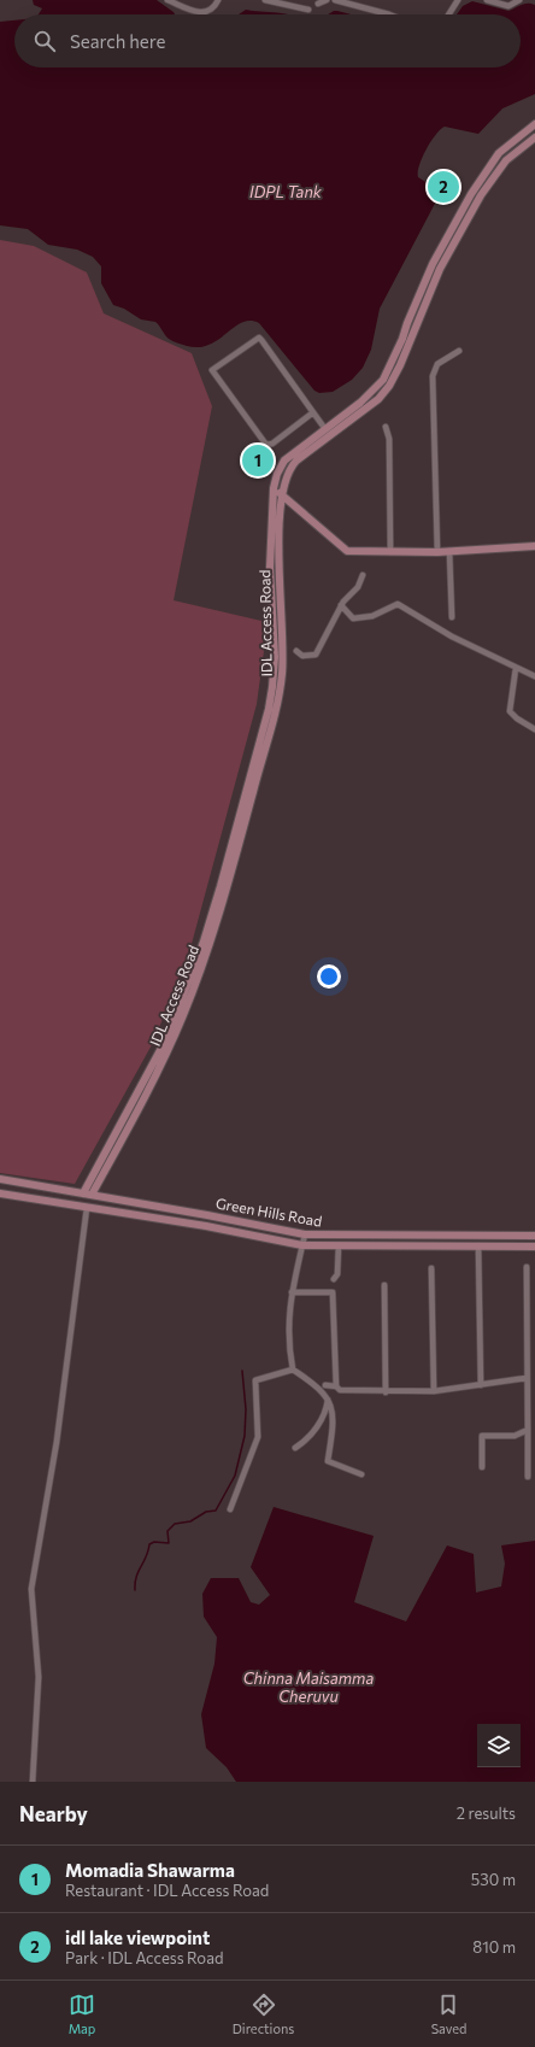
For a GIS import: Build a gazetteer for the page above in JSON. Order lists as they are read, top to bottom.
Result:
{
  "streets": {
    "street": ["IDL Access Road", "Green Hills Road"]
  },
  "crossings": [
    ["IDL Access Road", "Green Hills Road"]
  ],
  "water": ["IDPL Tank", "Chinna Maisamma Cheruvu"],
  "page": {
    "search": "Search here",
    "pins": ["2", "1"],
    "heading": ["Nearby", "2 results"],
    "list": [
      {
        "mark": "1",
        "name": "Momadia Shawarma",
        "note": "Restaurant · IDL Access Road",
        "value": "530 m"
      },
      {
        "mark": "2",
        "name": "idl lake viewpoint",
        "note": "Park · IDL Access Road",
        "value": "810 m"
      }
    ],
    "nav": ["Map", "Directions", "Saved"]
  }
}
